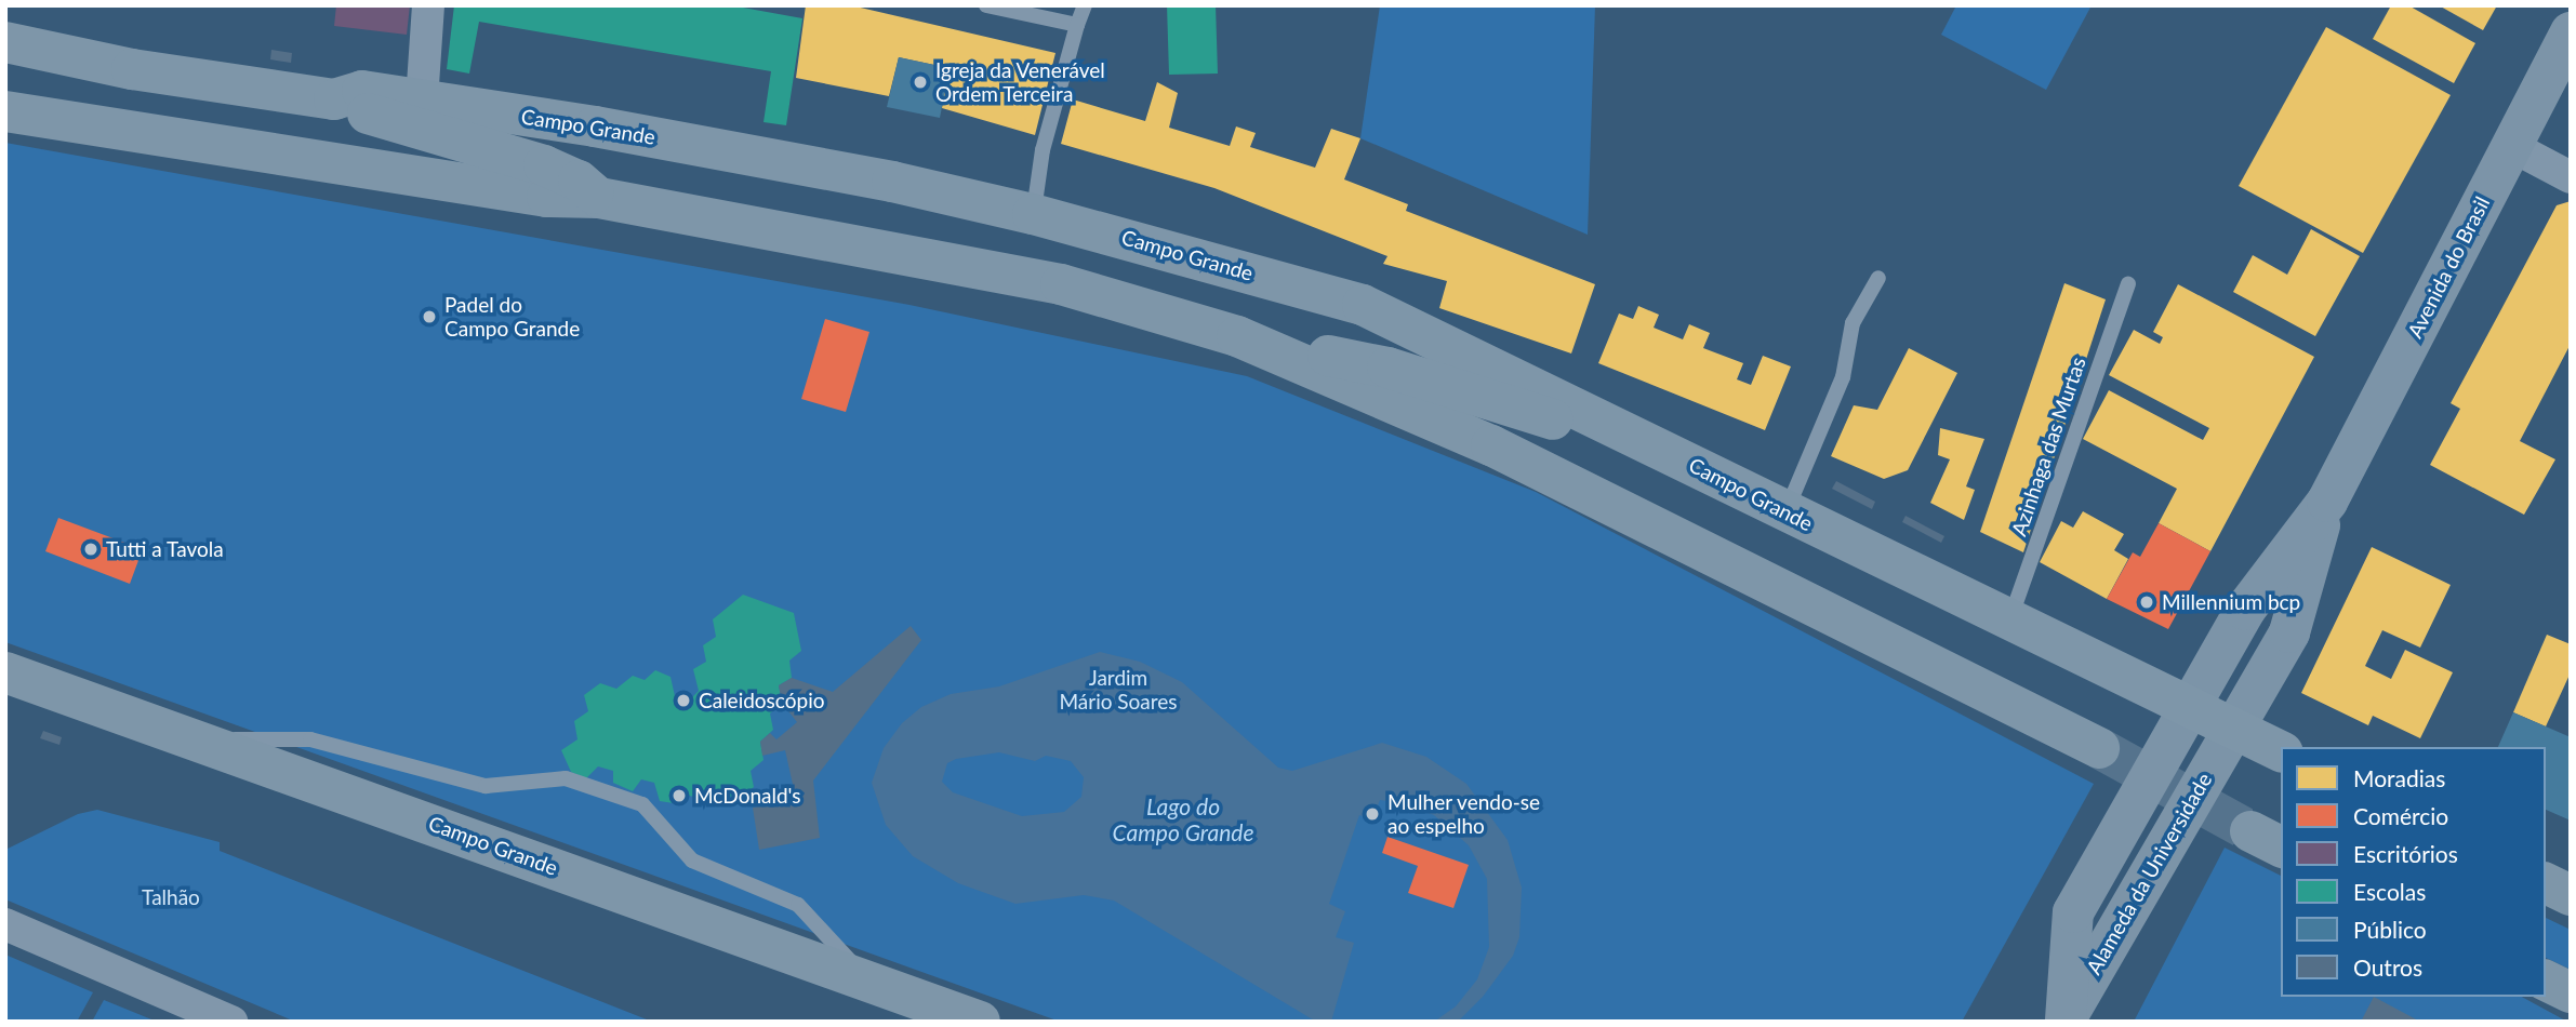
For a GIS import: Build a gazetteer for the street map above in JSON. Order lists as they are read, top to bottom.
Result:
{
  "streets": {
    "main road": ["Campo Grande", "Avenida do Brasil", "Alameda da Universidade"],
    "lane": ["Azinhaga das Murtas"]
  },
  "crossings": [
    ["Campo Grande", "Avenida do Brasil"],
    ["Campo Grande", "Azinhaga das Murtas"],
    ["Campo Grande", "Alameda da Universidade"],
    ["Avenida do Brasil", "Alameda da Universidade"]
  ],
  "water": ["Lago do Campo Grande"],
  "parks": ["Jardim Mário Soares", "Talhão"],
  "places": [
    "Igreja da Venerável Ordem Terceira",
    "Padel do Campo Grande",
    "Tutti a Tavola",
    "Millennium bcp",
    "Caleidoscópio",
    "McDonald's",
    "Mulher vendo-se ao espelho"
  ],
  "legend": [
    "Moradias",
    "Comércio",
    "Escritórios",
    "Escolas",
    "Público",
    "Outros"
  ]
}
